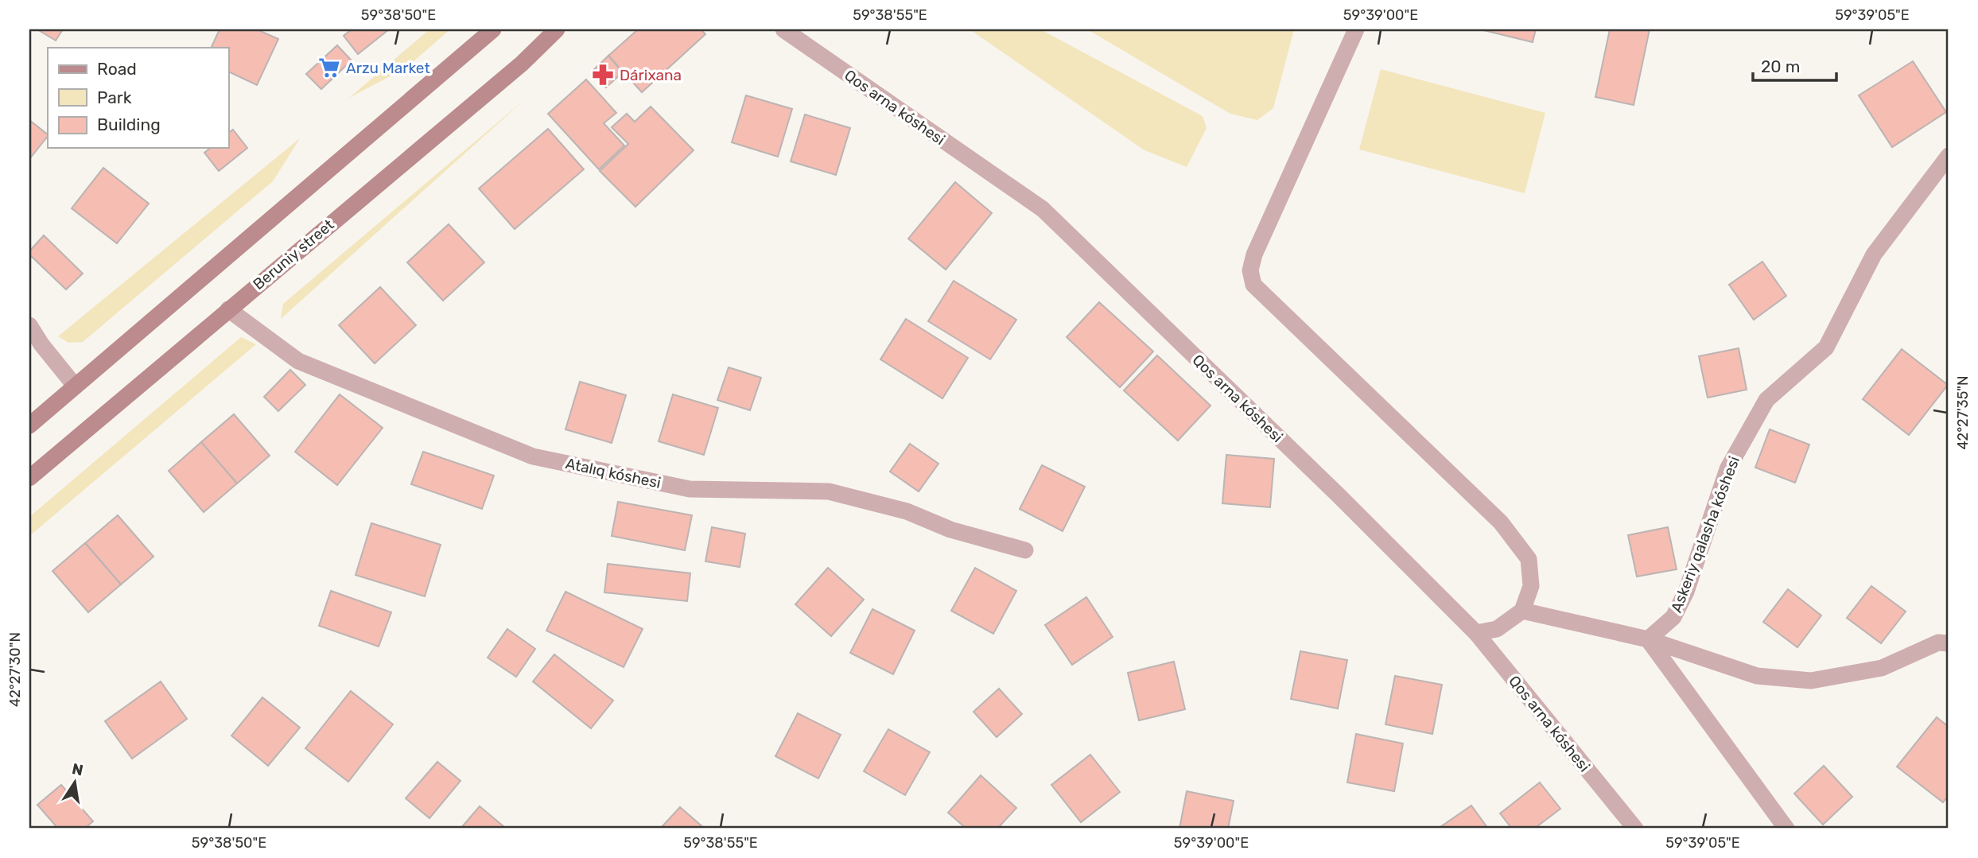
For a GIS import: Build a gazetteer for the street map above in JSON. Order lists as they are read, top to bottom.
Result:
{
  "streets": {
    "street": [
      "Qos arna kóshesi",
      "Beruniy street",
      "Atalıq kóshesi",
      "Askeriy qalasha kóshesi"
    ]
  },
  "crossings": [
    ["Beruniy street", "Atalıq kóshesi"]
  ],
  "places": {
    "supermarket": ["Arzu Market"],
    "pharmacy": ["Dárixana"]
  },
  "legend": ["Road", "Park", "Building"],
  "scale_bar": "20 m",
  "north": "top",
  "coordinates": [
    "59°38'50\"E",
    "59°38'55\"E",
    "59°39'00\"E",
    "59°39'05\"E",
    "42°27'35\"N",
    "42°27'30\"N"
  ]
}
